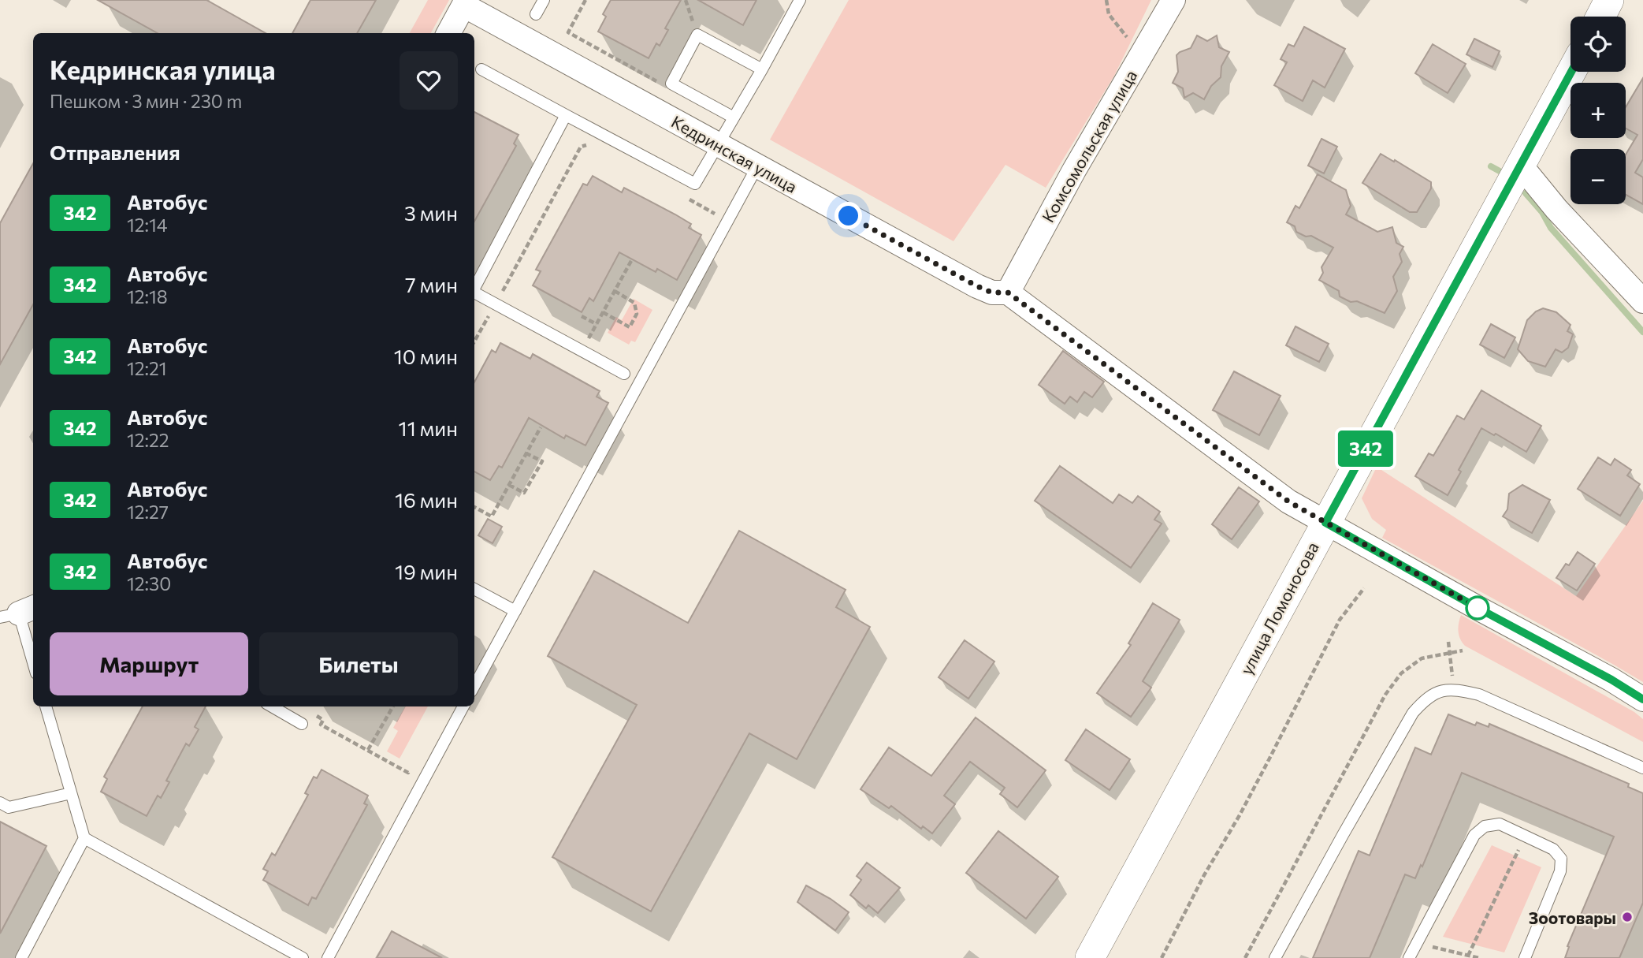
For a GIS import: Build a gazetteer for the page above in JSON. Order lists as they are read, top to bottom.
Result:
{
  "streets": {
    "street": ["Комсомольская улица", "Кедринская улица", "улица Ломоносова"]
  },
  "crossings": [
    ["Комсомольская улица", "Кедринская улица"]
  ],
  "places": ["Зоотовары"],
  "lines": ["bus line 342"],
  "page": {
    "on_map": "342",
    "map_buttons": ["+", "−"],
    "heading": [
      ["Кедринская улица", "Пешком · 3 мин · 230 m"],
      "Отправления"
    ],
    "list": [
      {
        "mark": "342",
        "name": "Автобус",
        "note": "12:14",
        "value": "3 мин"
      },
      {
        "mark": "342",
        "name": "Автобус",
        "note": "12:18",
        "value": "7 мин"
      },
      {
        "mark": "342",
        "name": "Автобус",
        "note": "12:21",
        "value": "10 мин"
      },
      {
        "mark": "342",
        "name": "Автобус",
        "note": "12:22",
        "value": "11 мин"
      },
      {
        "mark": "342",
        "name": "Автобус",
        "note": "12:27",
        "value": "16 мин"
      },
      {
        "mark": "342",
        "name": "Автобус",
        "note": "12:30",
        "value": "19 мин"
      }
    ],
    "buttons": ["Маршрут", "Билеты"]
  }
}
